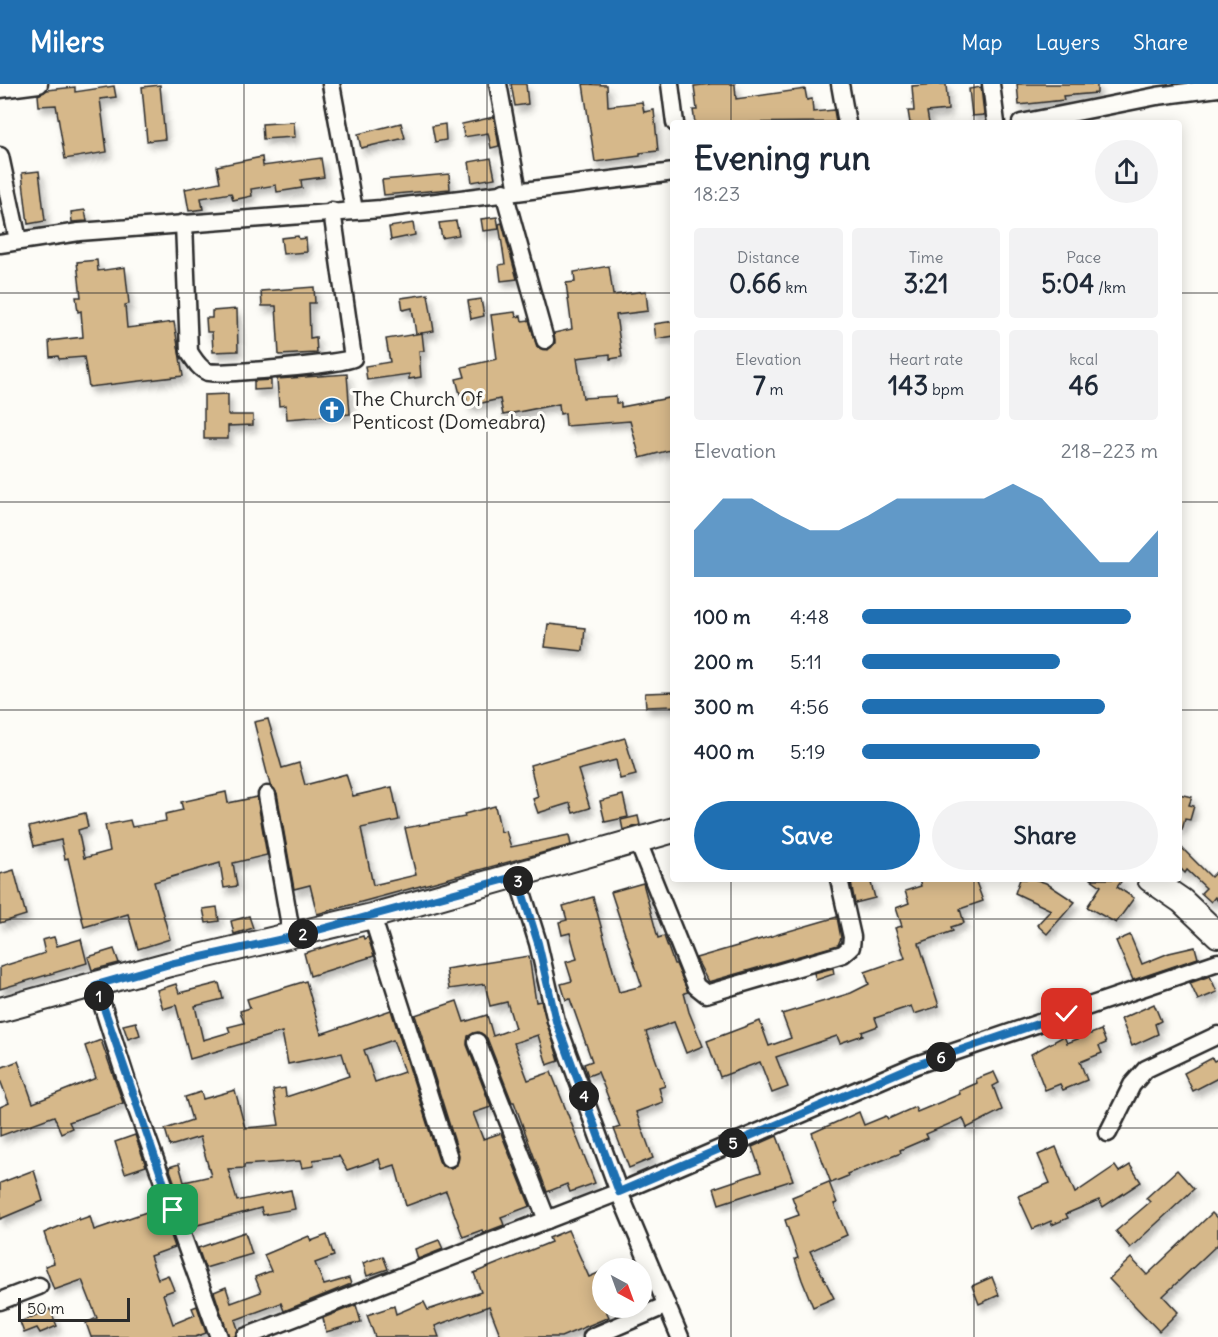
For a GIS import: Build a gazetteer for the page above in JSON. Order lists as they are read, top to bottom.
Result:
{
  "places": {
    "church": ["The Church Of Penticost (Domeabra)"]
  },
  "scale_bar": "50 m",
  "north": "bottom right",
  "page": {
    "header": "Milers",
    "nav": ["Map", "Layers", "Share"],
    "heading": ["Evening run", "18:23"],
    "stats": [
      ["Distance", "0.66 km"],
      ["Time", "3:21"],
      ["Pace", "5:04 /km"],
      ["Elevation", "7 m"],
      ["Heart rate", "143 bpm"],
      ["kcal", "46"]
    ],
    "chart": ["Elevation", "218–223 m"],
    "list": [
      {
        "name": "100 m",
        "note": "4:48"
      },
      {
        "name": "200 m",
        "note": "5:11"
      },
      {
        "name": "300 m",
        "note": "4:56"
      },
      {
        "name": "400 m",
        "note": "5:19"
      }
    ],
    "buttons": ["Save", "Share"],
    "pins": [
      "3",
      "2",
      "1",
      "6",
      "4",
      "5"
    ],
    "scale": "50 m"
  }
}
